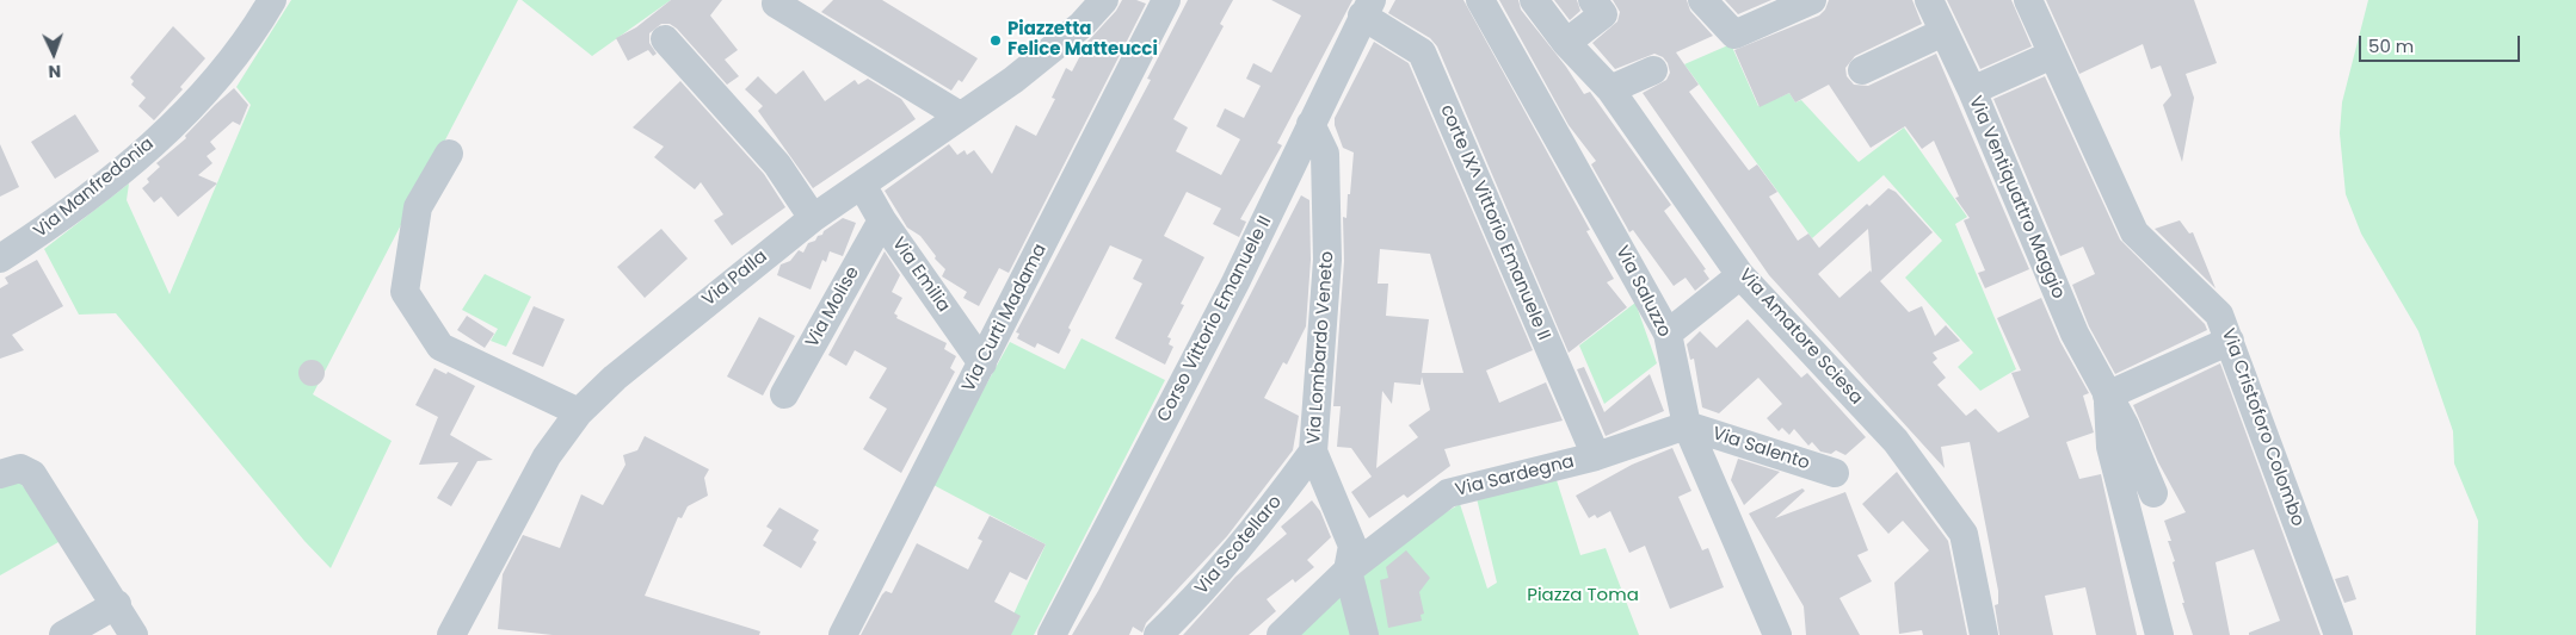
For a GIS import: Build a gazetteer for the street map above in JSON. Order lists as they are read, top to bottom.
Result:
{
  "streets": {
    "street": [
      "Via Manfredonia",
      "Via Ventiquattro Maggio",
      "corte IX^ Vittorio Emanuele II",
      "Via Emilia",
      "Via Palla",
      "Via Saluzzo",
      "Via Molise",
      "Via Curti Madama",
      "Corso Vittorio Emanuele II",
      "Via Amatore Sciesa",
      "Via Lombardo Veneto",
      "Via Cristoforo Colombo",
      "Via Salento",
      "Via Sardegna",
      "Via Scotellaro"
    ]
  },
  "crossings": [
    ["corte IX^ Vittorio Emanuele II", "Corso Vittorio Emanuele II"],
    ["corte IX^ Vittorio Emanuele II", "Via Sardegna"],
    ["Via Emilia", "Via Palla"],
    ["Via Emilia", "Via Molise"],
    ["Via Emilia", "Via Curti Madama"],
    ["Via Saluzzo", "Via Salento"],
    ["Via Saluzzo", "Via Sardegna"],
    ["Corso Vittorio Emanuele II", "Via Lombardo Veneto"],
    ["Via Lombardo Veneto", "Via Sardegna"],
    ["Via Lombardo Veneto", "Via Scotellaro"],
    ["Via Salento", "Via Sardegna"]
  ],
  "parks": ["Piazza Toma"],
  "places": ["Piazzetta Felice Matteucci"],
  "scale_bar": "50 m",
  "north": "bottom"
}
